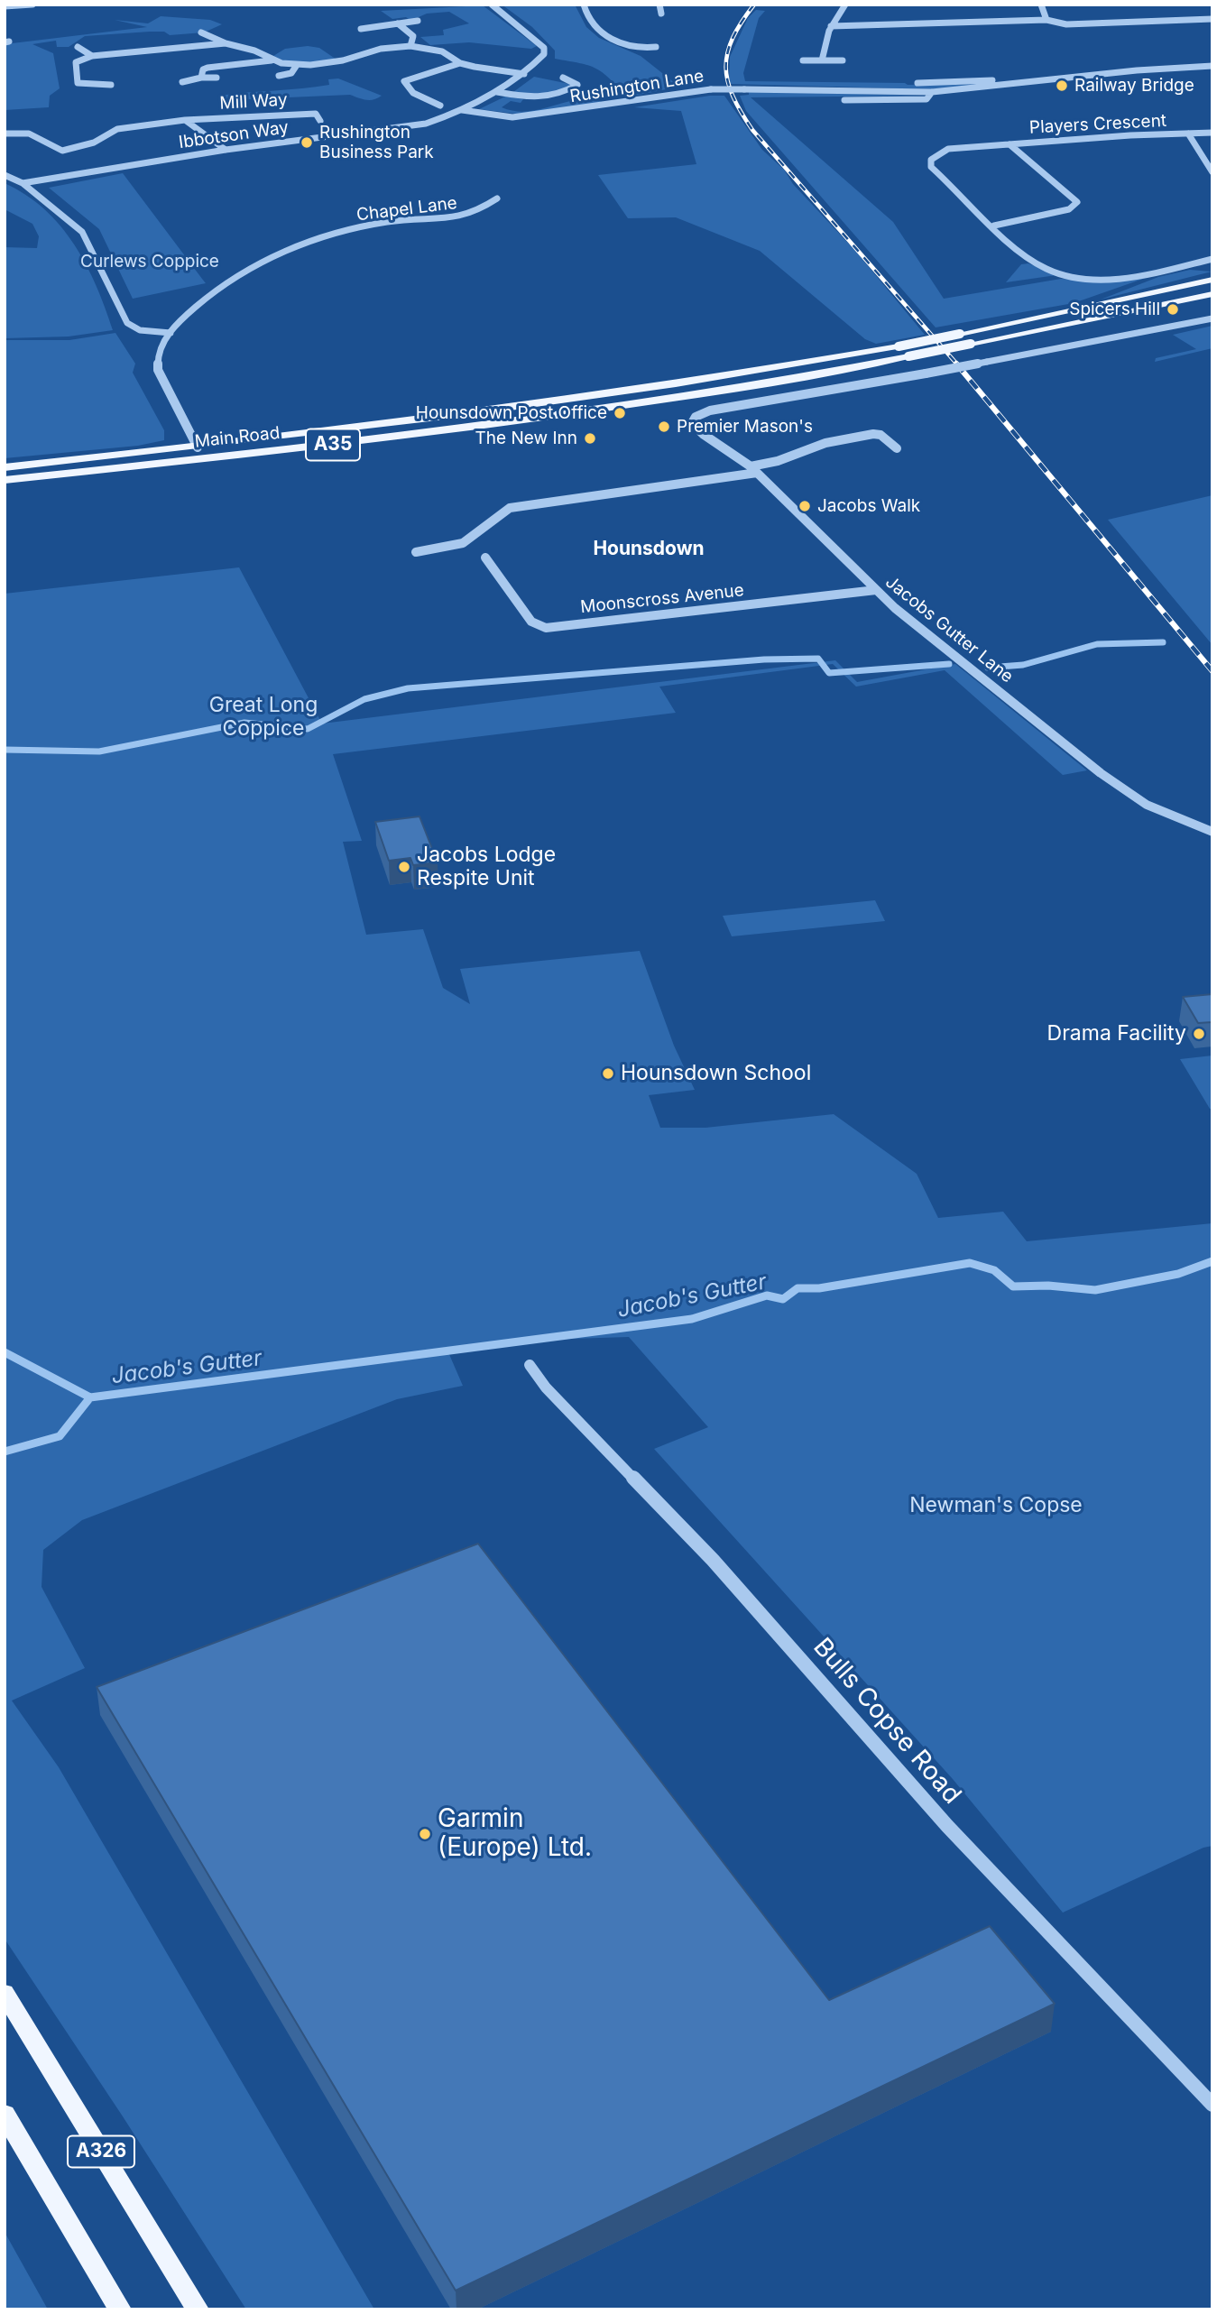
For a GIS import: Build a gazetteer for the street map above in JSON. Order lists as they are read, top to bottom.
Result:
{
  "streets": {
    "main road": ["Main Road", "A35", "A326"],
    "street": [
      "Rushington Lane",
      "Mill Way",
      "Players Crescent",
      "Ibbotson Way",
      "Chapel Lane",
      "Moonscross Avenue",
      "Jacobs Gutter Lane",
      "Bulls Copse Road"
    ]
  },
  "crossings": [
    ["Rushington Lane", "Ibbotson Way"],
    ["Mill Way", "Ibbotson Way"],
    ["Chapel Lane", "Main Road"],
    ["Moonscross Avenue", "Jacobs Gutter Lane"]
  ],
  "districts": ["Hounsdown"],
  "water": ["Jacob's Gutter"],
  "parks": ["Curlews Coppice", "Great Long Coppice", "Newman's Copse"],
  "places": [
    "Railway Bridge",
    "Rushington Business Park",
    "Spicers Hill",
    "Hounsdown Post Office",
    "Premier Mason's",
    "The New Inn",
    "Jacobs Walk",
    "Jacobs Lodge Respite Unit",
    "Drama Facility",
    "Hounsdown School",
    "Garmin (Europe) Ltd."
  ]
}
